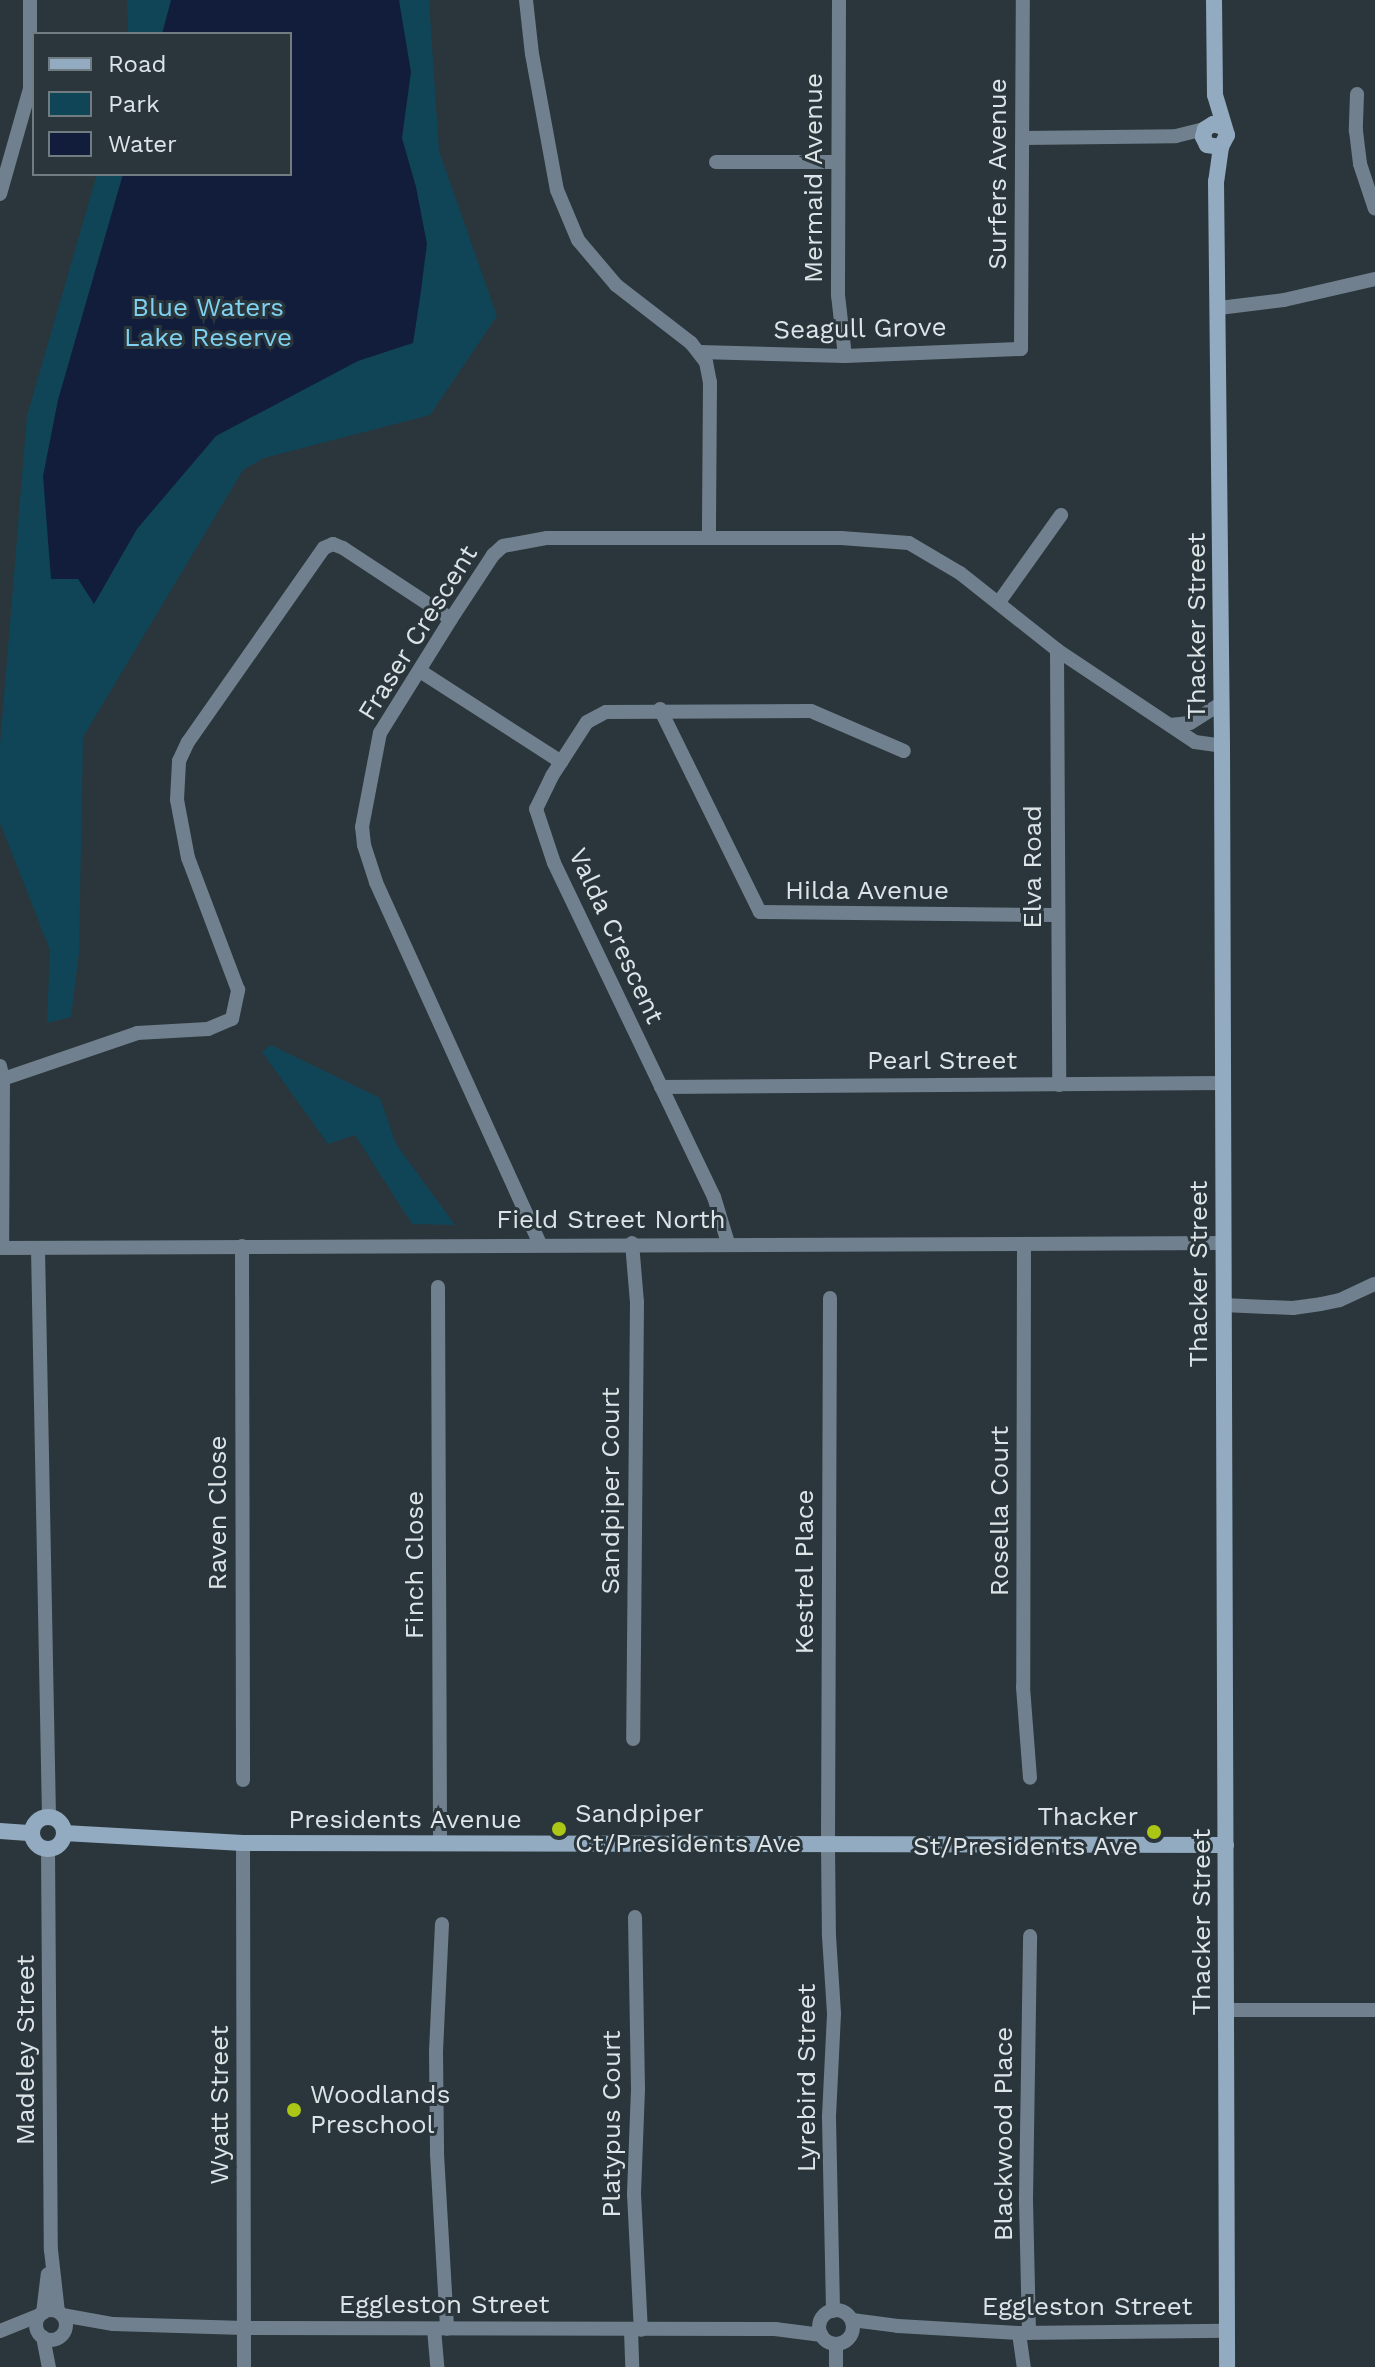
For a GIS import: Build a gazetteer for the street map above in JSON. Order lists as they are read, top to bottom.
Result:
{
  "streets": {
    "street": [
      "Surfers Avenue",
      "Mermaid Avenue",
      "Seagull Grove",
      "Thacker Street",
      "Fraser Crescent",
      "Elva Road",
      "Hilda Avenue",
      "Valda Crescent",
      "Pearl Street",
      "Field Street North",
      "Sandpiper Court",
      "Rosella Court",
      "Raven Close",
      "Finch Close",
      "Kestrel Place",
      "Presidents Avenue",
      "Madeley Street",
      "Lyrebird Street",
      "Wyatt Street",
      "Platypus Court",
      "Blackwood Place",
      "Eggleston Street"
    ]
  },
  "crossings": [
    ["Surfers Avenue", "Seagull Grove"],
    ["Mermaid Avenue", "Seagull Grove"],
    ["Thacker Street", "Fraser Crescent"],
    ["Thacker Street", "Pearl Street"],
    ["Thacker Street", "Field Street North"],
    ["Thacker Street", "Presidents Avenue"],
    ["Thacker Street", "Eggleston Street"],
    ["Fraser Crescent", "Elva Road"],
    ["Fraser Crescent", "Field Street North"],
    ["Elva Road", "Hilda Avenue"],
    ["Elva Road", "Pearl Street"],
    ["Hilda Avenue", "Valda Crescent"],
    ["Valda Crescent", "Pearl Street"],
    ["Valda Crescent", "Field Street North"],
    ["Field Street North", "Sandpiper Court"],
    ["Field Street North", "Rosella Court"],
    ["Field Street North", "Raven Close"],
    ["Finch Close", "Presidents Avenue"],
    ["Kestrel Place", "Presidents Avenue"],
    ["Kestrel Place", "Lyrebird Street"],
    ["Presidents Avenue", "Madeley Street"],
    ["Presidents Avenue", "Lyrebird Street"],
    ["Presidents Avenue", "Wyatt Street"],
    ["Madeley Street", "Eggleston Street"],
    ["Lyrebird Street", "Eggleston Street"],
    ["Wyatt Street", "Eggleston Street"],
    ["Platypus Court", "Eggleston Street"],
    ["Blackwood Place", "Eggleston Street"]
  ],
  "parks": ["Blue Waters Lake Reserve"],
  "places": ["Sandpiper Ct/Presidents Ave", "Thacker St/Presidents Ave", "Woodlands Preschool"],
  "legend": ["Road", "Park", "Water"]
}
